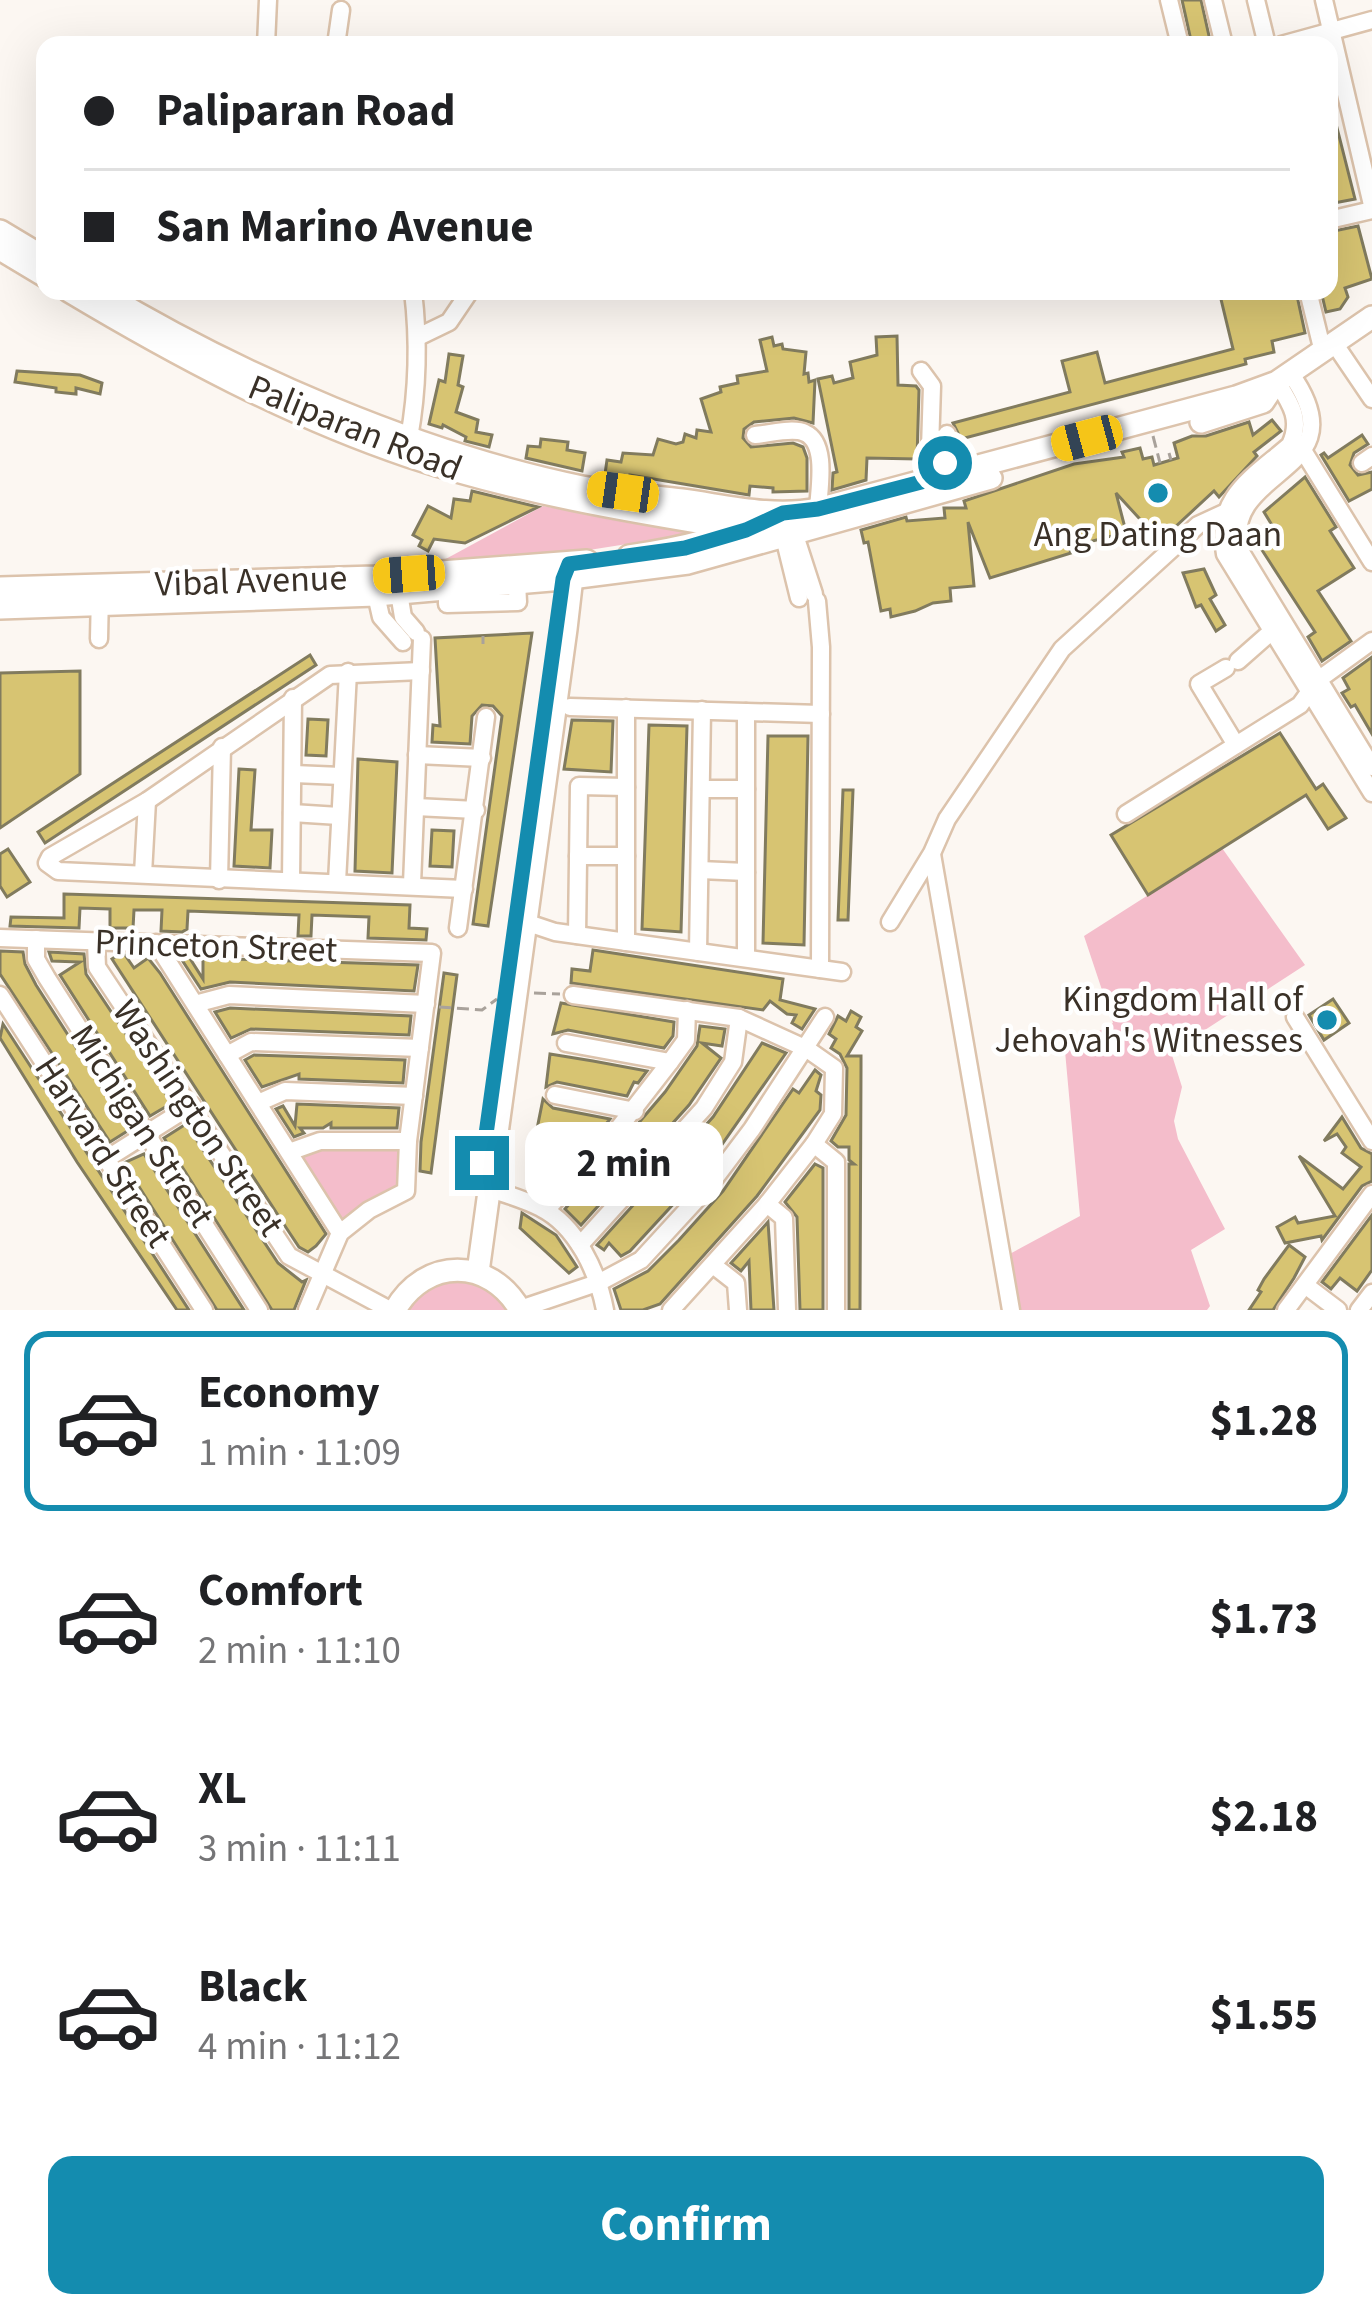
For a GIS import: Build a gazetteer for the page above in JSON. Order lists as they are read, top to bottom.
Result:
{
  "streets": {
    "main road": ["Paliparan Road", "Vibal Avenue"],
    "street": [
      "Princeton Street",
      "Washington Street",
      "Michigan Street",
      "Harvard Street"
    ]
  },
  "crossings": [
    ["Paliparan Road", "Vibal Avenue"],
    ["Princeton Street", "Washington Street"],
    ["Princeton Street", "Michigan Street"]
  ],
  "places": ["Ang Dating Daan", "Kingdom Hall of Jehovah's Witnesses"],
  "page": {
    "banner": ["Paliparan Road", "San Marino Avenue"],
    "bubble": "2 min",
    "list": [
      {
        "name": "Economy",
        "note": "1 min · 11:09",
        "value": "$1.28"
      },
      {
        "name": "Comfort",
        "note": "2 min · 11:10",
        "value": "$1.73"
      },
      {
        "name": "XL",
        "note": "3 min · 11:11",
        "value": "$2.18"
      },
      {
        "name": "Black",
        "note": "4 min · 11:12",
        "value": "$1.55"
      }
    ],
    "buttons": "Confirm"
  }
}
